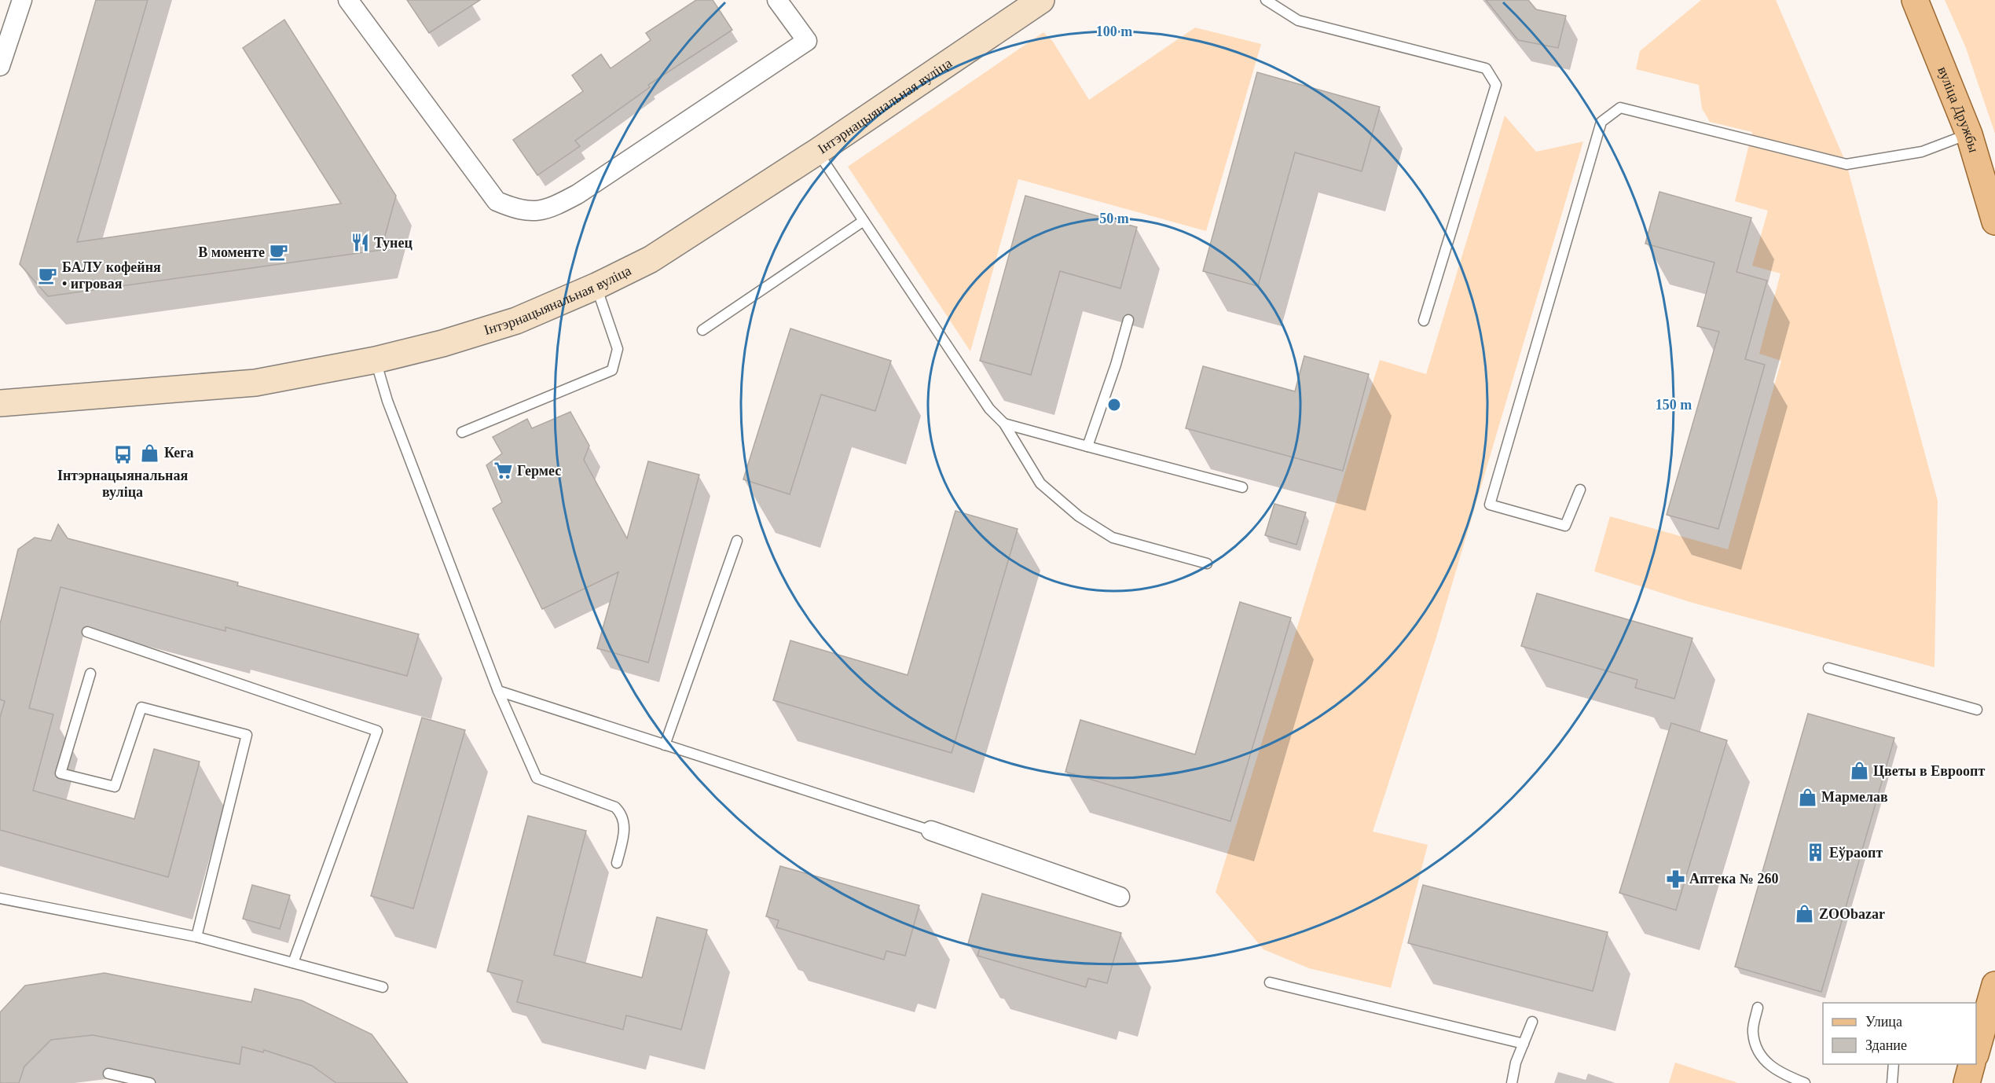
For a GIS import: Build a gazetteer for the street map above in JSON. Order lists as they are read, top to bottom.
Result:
{
  "streets": {
    "main road": ["Інтэрнацыянальная вуліца", "вуліца Дружбы"]
  },
  "places": {
    "restaurant": ["Тунец"],
    "cafe": ["В моменте", "БАЛУ кофейня • игровая"],
    "shop": [
      "Кега",
      "Цветы в Евроопт",
      "Мармелав",
      "ZOObazar"
    ],
    "bus stop": ["Інтэрнацыянальная вуліца"],
    "supermarket": ["Гермес"],
    "building": ["Еўраопт"],
    "pharmacy": ["Аптека № 260"]
  },
  "legend": ["Улица", "Здание"],
  "rings": ["100 m", "50 m", "150 m"]
}
